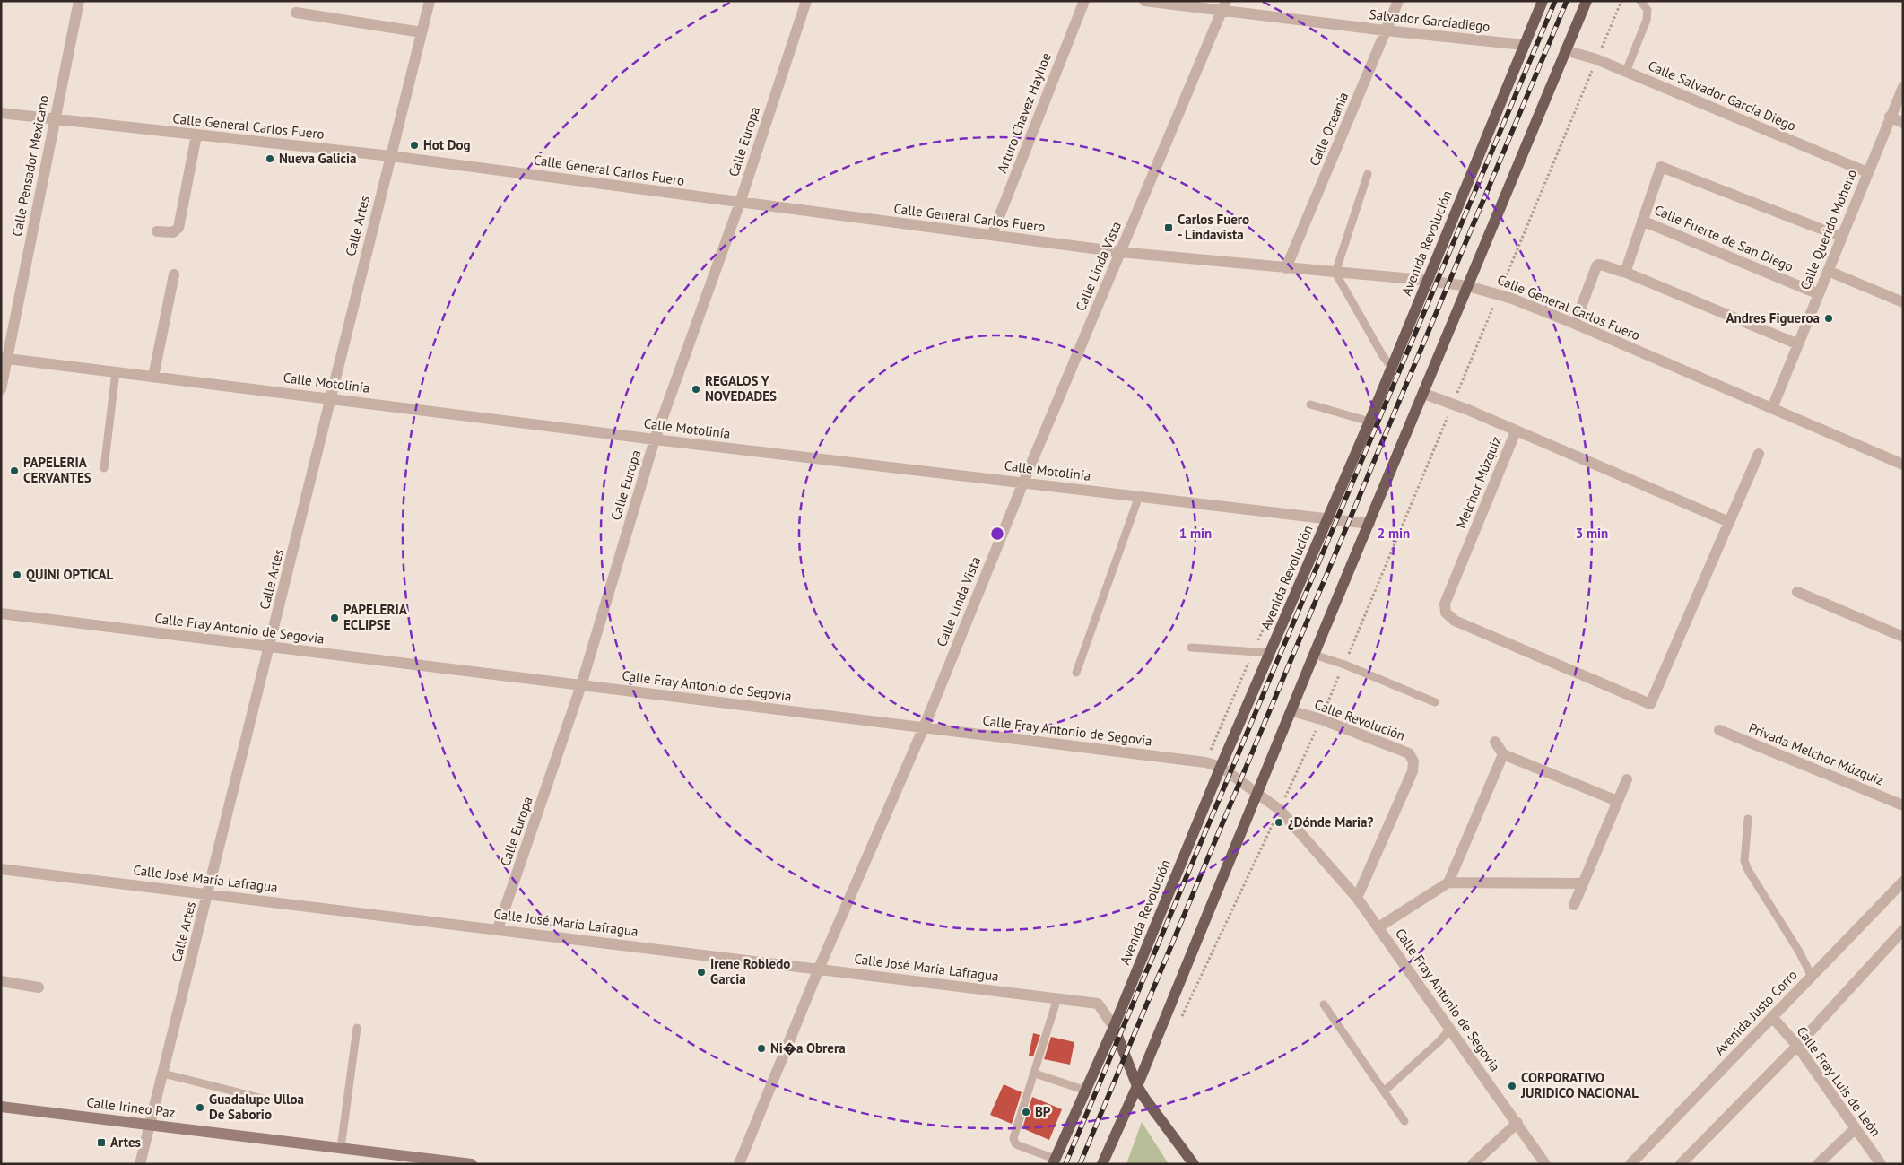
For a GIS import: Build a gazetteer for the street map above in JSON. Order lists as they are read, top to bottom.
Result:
{
  "streets": {
    "main road": ["Avenida Revolución"],
    "street": [
      "Salvador Garcíadiego",
      "Calle Salvador García Diego",
      "Arturo Chavez Hayhoe",
      "Calle General Carlos Fuero",
      "Calle Oceanía",
      "Calle Europa",
      "Calle Pensador Mexicano",
      "Calle Artes",
      "Calle Querido Moheno",
      "Calle Fuerte de San Diego",
      "Calle Linda Vista",
      "Calle Motolinía",
      "Melchor Múzquiz",
      "Calle Fray Antonio de Segovia",
      "Calle Revolución",
      "Privada Melchor Múzquiz",
      "Calle José María Lafragua",
      "Avenida Justo Corro",
      "Calle Fray Luis de León",
      "Calle Irineo Paz"
    ]
  },
  "crossings": [
    ["Salvador Garcíadiego", "Calle Oceanía"],
    ["Salvador Garcíadiego", "Avenida Revolución"],
    ["Salvador Garcíadiego", "Calle Linda Vista"],
    ["Calle Salvador García Diego", "Calle Querido Moheno"],
    ["Arturo Chavez Hayhoe", "Calle General Carlos Fuero"],
    ["Calle General Carlos Fuero", "Calle Oceanía"],
    ["Calle General Carlos Fuero", "Calle Europa"],
    ["Calle General Carlos Fuero", "Calle Pensador Mexicano"],
    ["Calle General Carlos Fuero", "Calle Artes"],
    ["Calle General Carlos Fuero", "Calle Querido Moheno"],
    ["Calle General Carlos Fuero", "Avenida Revolución"],
    ["Calle General Carlos Fuero", "Calle Linda Vista"],
    ["Calle Europa", "Calle Motolinía"],
    ["Calle Europa", "Calle Fray Antonio de Segovia"],
    ["Calle Europa", "Calle José María Lafragua"],
    ["Calle Pensador Mexicano", "Calle Motolinía"],
    ["Calle Artes", "Calle Motolinía"],
    ["Calle Artes", "Calle Fray Antonio de Segovia"],
    ["Calle Artes", "Calle José María Lafragua"],
    ["Calle Artes", "Calle Irineo Paz"],
    ["Calle Querido Moheno", "Calle Fuerte de San Diego"],
    ["Avenida Revolución", "Calle Motolinía"],
    ["Avenida Revolución", "Calle Fray Antonio de Segovia"],
    ["Avenida Revolución", "Calle José María Lafragua"],
    ["Calle Linda Vista", "Calle Motolinía"],
    ["Calle Linda Vista", "Calle Fray Antonio de Segovia"],
    ["Calle Linda Vista", "Calle José María Lafragua"],
    ["Calle Fray Antonio de Segovia", "Calle Revolución"],
    ["Avenida Justo Corro", "Calle Fray Luis de León"]
  ],
  "places": {
    "other": [
      "Hot Dog",
      "Nueva Galicia",
      "Andres Figueroa",
      "REGALOS Y NOVEDADES",
      "PAPELERIA CERVANTES",
      "QUINI OPTICAL",
      "PAPELERIA ECLIPSE",
      "¿Dónde Maria?",
      "Irene Robledo Garcia",
      "Ni�a Obrera",
      "CORPORATIVO JURIDICO NACIONAL",
      "Guadalupe Ulloa De Saborio",
      "BP"
    ],
    "transit": ["Carlos Fuero - Lindavista", "Artes"]
  },
  "rings": ["1 min", "2 min", "3 min"]
}
